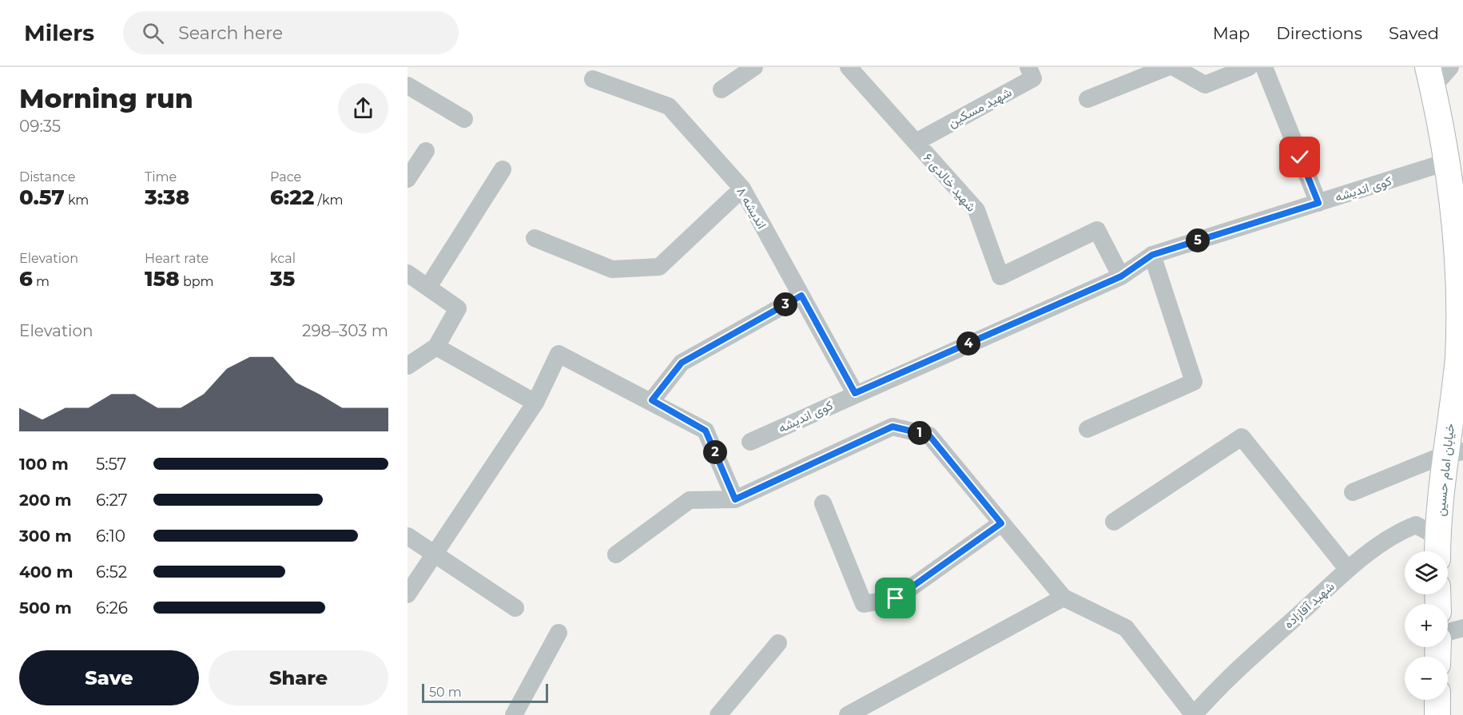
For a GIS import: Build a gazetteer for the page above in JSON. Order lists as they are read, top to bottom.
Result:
{
  "streets": {
    "street": [
      "شهید مسکین",
      "شهید خالدی ۶",
      "کوی اندیشه",
      "اندیشه ۸",
      "خیابان امام حسین",
      "شهید آقازاده"
    ]
  },
  "crossings": [
    ["شهید مسکین", "شهید خالدی ۶"],
    ["شهید خالدی ۶", "کوی اندیشه"],
    ["کوی اندیشه", "اندیشه ۸"],
    ["کوی اندیشه", "خیابان امام حسین"],
    ["خیابان امام حسین", "شهید آقازاده"]
  ],
  "scale_bar": "50 m",
  "page": {
    "header": "Milers",
    "search": "Search here",
    "nav": ["Map", "Directions", "Saved"],
    "heading": ["Morning run", "09:35"],
    "stats": [
      ["Distance", "0.57 km"],
      ["Time", "3:38"],
      ["Pace", "6:22 /km"],
      ["Elevation", "6 m"],
      ["Heart rate", "158 bpm"],
      ["kcal", "35"]
    ],
    "pins": [
      "5",
      "3",
      "4",
      "1",
      "2"
    ],
    "chart": ["Elevation", "298–303 m"],
    "list": [
      {
        "name": "100 m",
        "note": "5:57"
      },
      {
        "name": "200 m",
        "note": "6:27"
      },
      {
        "name": "300 m",
        "note": "6:10"
      },
      {
        "name": "400 m",
        "note": "6:52"
      },
      {
        "name": "500 m",
        "note": "6:26"
      }
    ],
    "map_buttons": ["+", "−"],
    "buttons": ["Save", "Share"],
    "scale": "50 m"
  }
}
